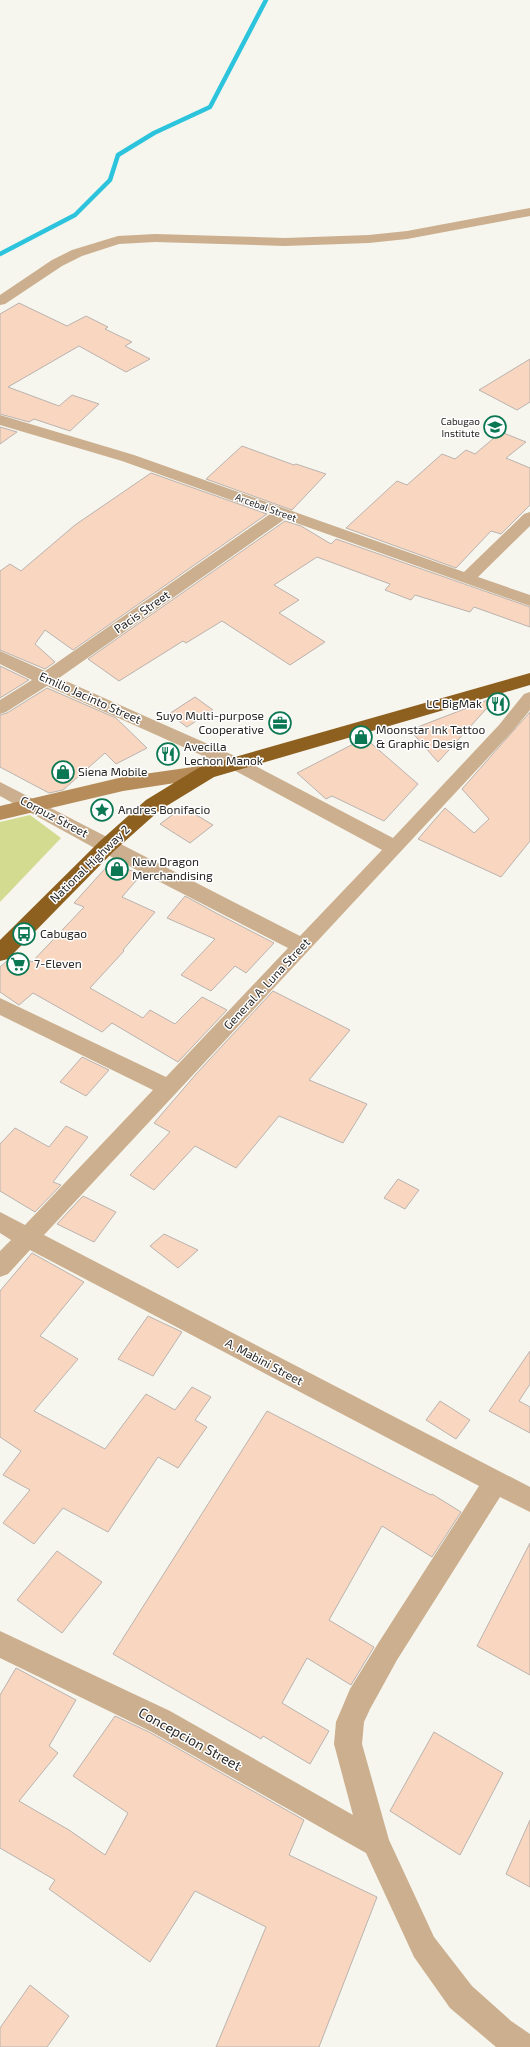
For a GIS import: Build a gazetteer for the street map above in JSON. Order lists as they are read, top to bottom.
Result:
{
  "streets": {
    "highway": ["National Highway 2"],
    "street": [
      "Arcebal Street",
      "Pacis Street",
      "Emilio Jacinto Street",
      "Corpuz Street",
      "General A. Luna Street",
      "A. Mabini Street",
      "Concepcion Street"
    ]
  },
  "crossings": [
    ["Arcebal Street", "Pacis Street"],
    ["Pacis Street", "Emilio Jacinto Street"],
    ["Emilio Jacinto Street", "National Highway 2"],
    ["Emilio Jacinto Street", "General A. Luna Street"],
    ["Corpuz Street", "National Highway 2"],
    ["Corpuz Street", "General A. Luna Street"],
    ["General A. Luna Street", "A. Mabini Street"]
  ],
  "places": {
    "school or university": ["Cabugao Institute"],
    "restaurant": ["LC BigMak", "Avecilla Lechon Manok"],
    "office": ["Suyo Multi-purpose Cooperative"],
    "shop": ["Moonstar Ink Tattoo & Graphic Design", "Siena Mobile", "New Dragon Merchandising"],
    "place": ["Andres Bonifacio"],
    "bus stop": ["Cabugao"],
    "supermarket": ["7-Eleven"]
  }
}
